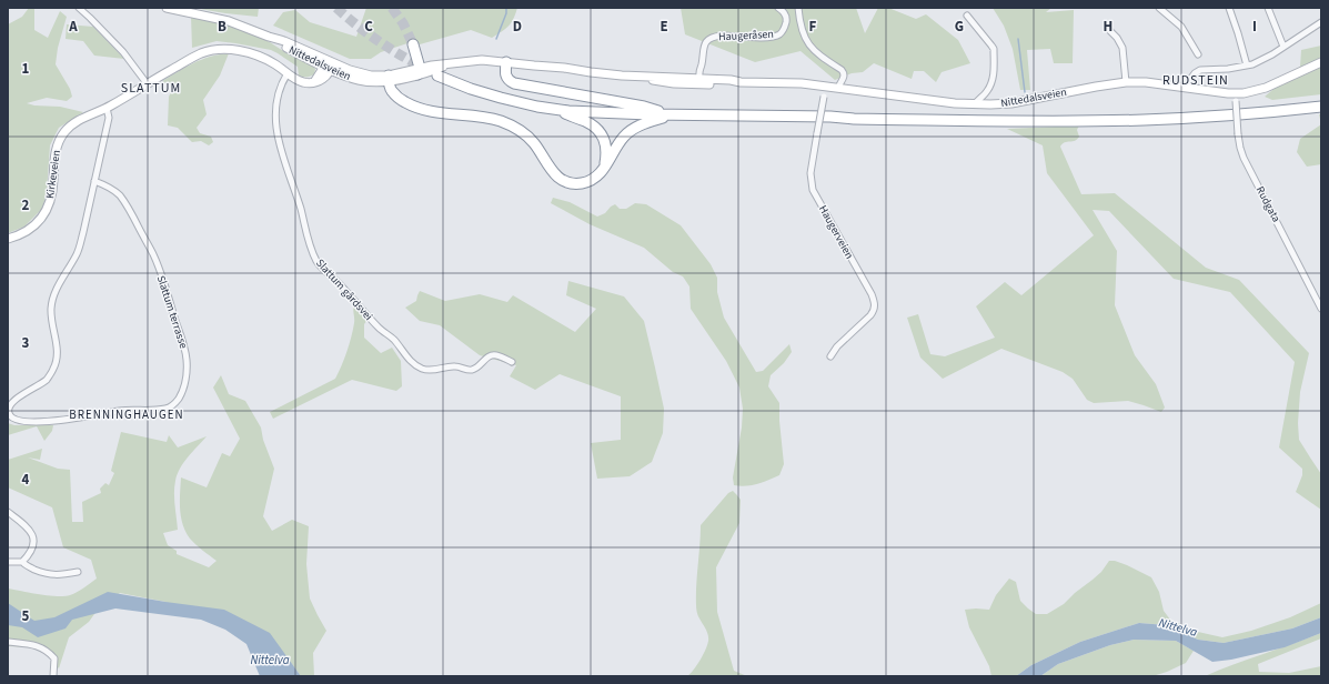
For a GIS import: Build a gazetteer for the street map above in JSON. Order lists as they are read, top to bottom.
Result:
{
  "streets": {
    "main road": ["Nittedalsveien", "Kirkeveien"],
    "street": [
      "Haugeråsen",
      "Rudgata",
      "Haugerveien",
      "Slattum gårdsvei",
      "Slattum terrasse"
    ]
  },
  "crossings": [
    ["Haugeråsen", "Nittedalsveien"],
    ["Nittedalsveien", "Kirkeveien"],
    ["Nittedalsveien", "Rudgata"],
    ["Nittedalsveien", "Haugerveien"],
    ["Kirkeveien", "Slattum gårdsvei"],
    ["Kirkeveien", "Slattum terrasse"]
  ],
  "districts": ["RUDSTEIN", "SLATTUM", "BRENNINGHAUGEN"],
  "water": ["Nittelva"],
  "grid": {
    "columns": [
      "A",
      "B",
      "C",
      "D",
      "E",
      "F",
      "G",
      "H",
      "I"
    ],
    "rows": [
      "1",
      "2",
      "3",
      "4",
      "5"
    ]
  }
}
